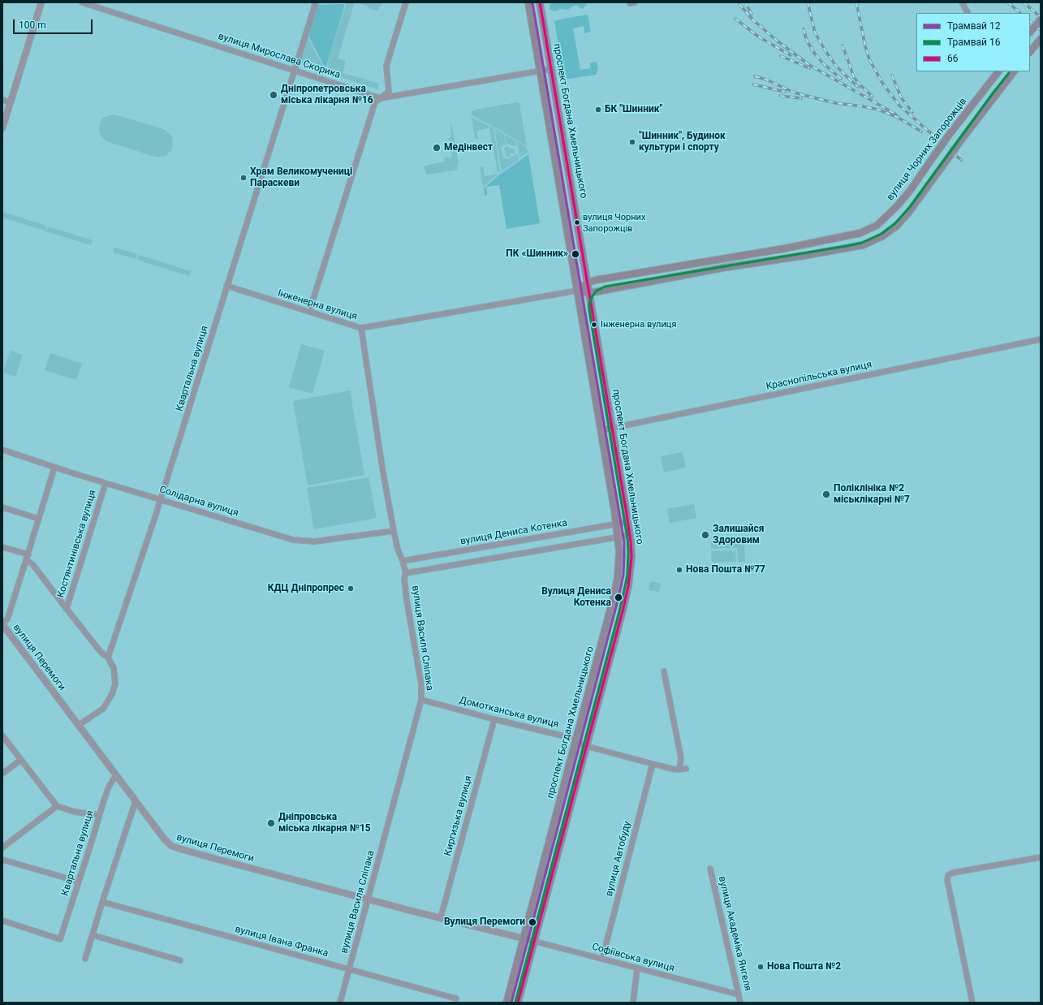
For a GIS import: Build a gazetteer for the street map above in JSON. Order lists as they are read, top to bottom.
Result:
{
  "streets": {
    "main road": ["проспект Богдана Хмельницького", "вулиця Чорних Запорожців"],
    "street": [
      "вулиця Мирослава Скорика",
      "Інженерна вулиця",
      "Квартальна вулиця",
      "Краснопільська вулиця",
      "Солідарна вулиця",
      "вулиця Дениса Котенка",
      "Костянтинівська вулиця",
      "вулиця Василя Сліпака",
      "вулиця Перемоги",
      "Домотканська вулиця",
      "Киргизька вулиця",
      "вулиця Автобуду",
      "вулиця Академіка Янгеля",
      "вулиця Івана Франка",
      "Софіївська вулиця"
    ]
  },
  "crossings": [
    ["вулиця Мирослава Скорика", "проспект Богдана Хмельницького"],
    ["вулиця Мирослава Скорика", "Квартальна вулиця"],
    ["проспект Богдана Хмельницького", "вулиця Чорних Запорожців"],
    ["проспект Богдана Хмельницького", "Інженерна вулиця"],
    ["проспект Богдана Хмельницького", "Краснопільська вулиця"],
    ["проспект Богдана Хмельницького", "вулиця Дениса Котенка"],
    ["проспект Богдана Хмельницького", "вулиця Перемоги"],
    ["проспект Богдана Хмельницького", "Домотканська вулиця"],
    ["проспект Богдана Хмельницького", "Софіївська вулиця"],
    ["вулиця Чорних Запорожців", "Інженерна вулиця"],
    ["Інженерна вулиця", "Квартальна вулиця"],
    ["Інженерна вулиця", "вулиця Василя Сліпака"],
    ["Квартальна вулиця", "Солідарна вулиця"],
    ["Квартальна вулиця", "вулиця Перемоги"],
    ["Солідарна вулиця", "Костянтинівська вулиця"],
    ["Солідарна вулиця", "вулиця Василя Сліпака"],
    ["вулиця Дениса Котенка", "вулиця Василя Сліпака"],
    ["вулиця Василя Сліпака", "вулиця Перемоги"],
    ["вулиця Василя Сліпака", "Домотканська вулиця"],
    ["вулиця Василя Сліпака", "вулиця Івана Франка"],
    ["вулиця Перемоги", "Киргизька вулиця"],
    ["вулиця Перемоги", "Софіївська вулиця"],
    ["Домотканська вулиця", "Киргизька вулиця"],
    ["Домотканська вулиця", "вулиця Автобуду"],
    ["вулиця Автобуду", "Софіївська вулиця"],
    ["вулиця Академіка Янгеля", "Софіївська вулиця"]
  ],
  "places": [
    "Дніпропетровська міська лікарня №16",
    "БК \"Шинник\"",
    "\"Шинник\", Будинок культури і спорту",
    "Медінвест",
    "Храм Великомучениці Параскеви",
    "вулиця Чорних Запорожців",
    "ПК «Шинник»",
    "Інженерна вулиця",
    "Поліклініка №2 міськлікарні №7",
    "Залишайся Здоровим",
    "Нова Пошта №77",
    "КДЦ Дніпропрес",
    "Вулиця Дениса Котенка",
    "Дніпровська міська лікарня №15",
    "Вулиця Перемоги",
    "Нова Пошта №2"
  ],
  "lines": ["tram line 12", "transit line 66", "tram line 16"],
  "legend": ["Трамвай 12", "Трамвай 16", "66"],
  "scale_bar": "100 m"
}
